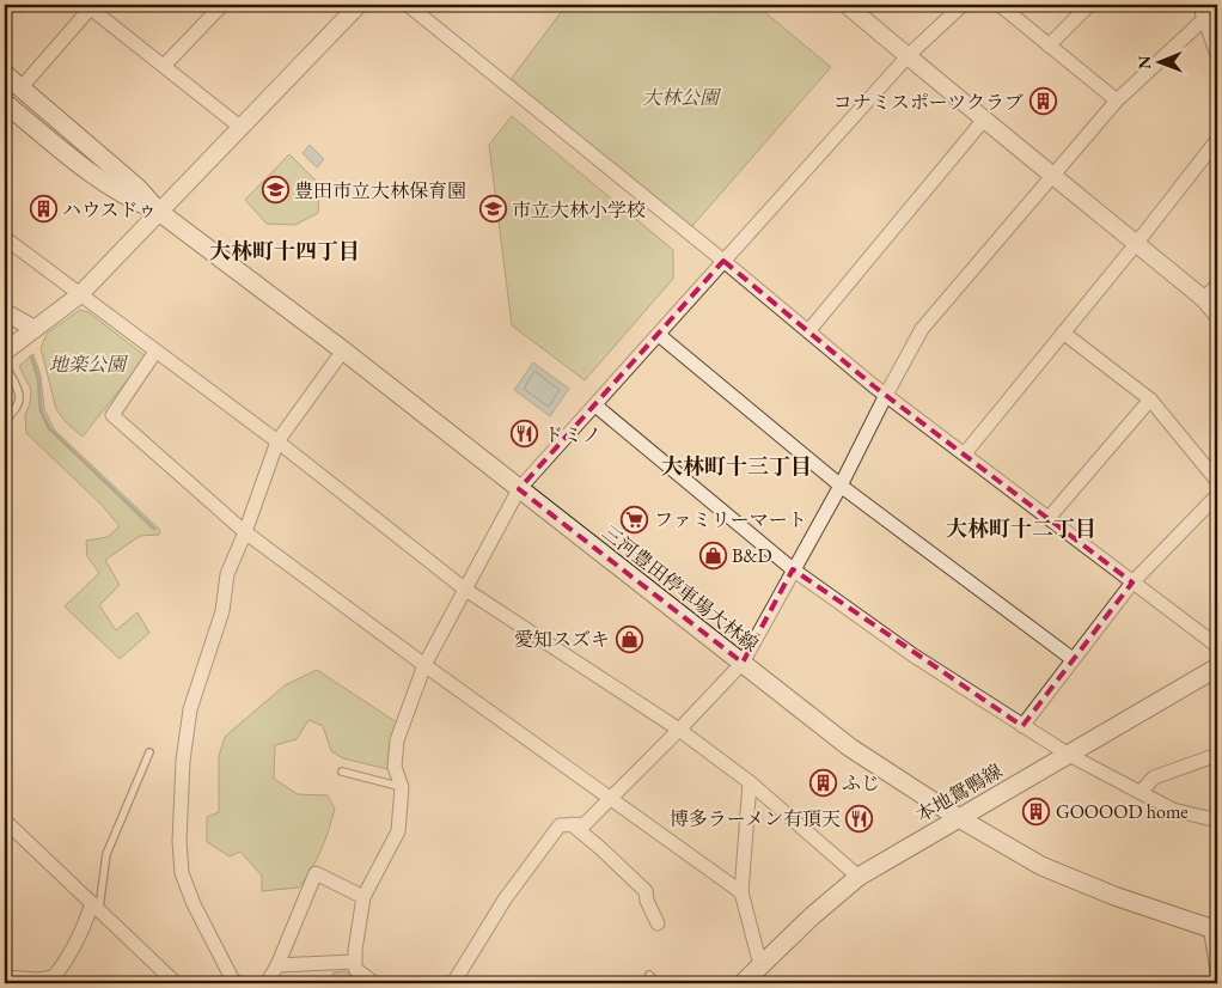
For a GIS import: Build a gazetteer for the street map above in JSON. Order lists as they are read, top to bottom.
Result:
{
  "streets": {
    "main road": ["三河豊田停車場大林線", "本地鴛鴨線"]
  },
  "crossings": [
    ["三河豊田停車場大林線", "本地鴛鴨線"]
  ],
  "districts": ["大林町十四丁目", "大林町十三丁目", "大林町十二丁目"],
  "parks": ["大林公園", "地楽公園"],
  "places": {
    "building": [
      "コナミスポーツクラブ",
      "ハウスドゥ",
      "ふじ",
      "GOOOOD home"
    ],
    "school or university": ["豊田市立大林保育園", "市立大林小学校"],
    "restaurant": ["ドミノ", "博多ラーメン有頂天"],
    "supermarket": ["ファミリーマート"],
    "shop": ["B&D", "愛知スズキ"]
  },
  "north": "left"
}
